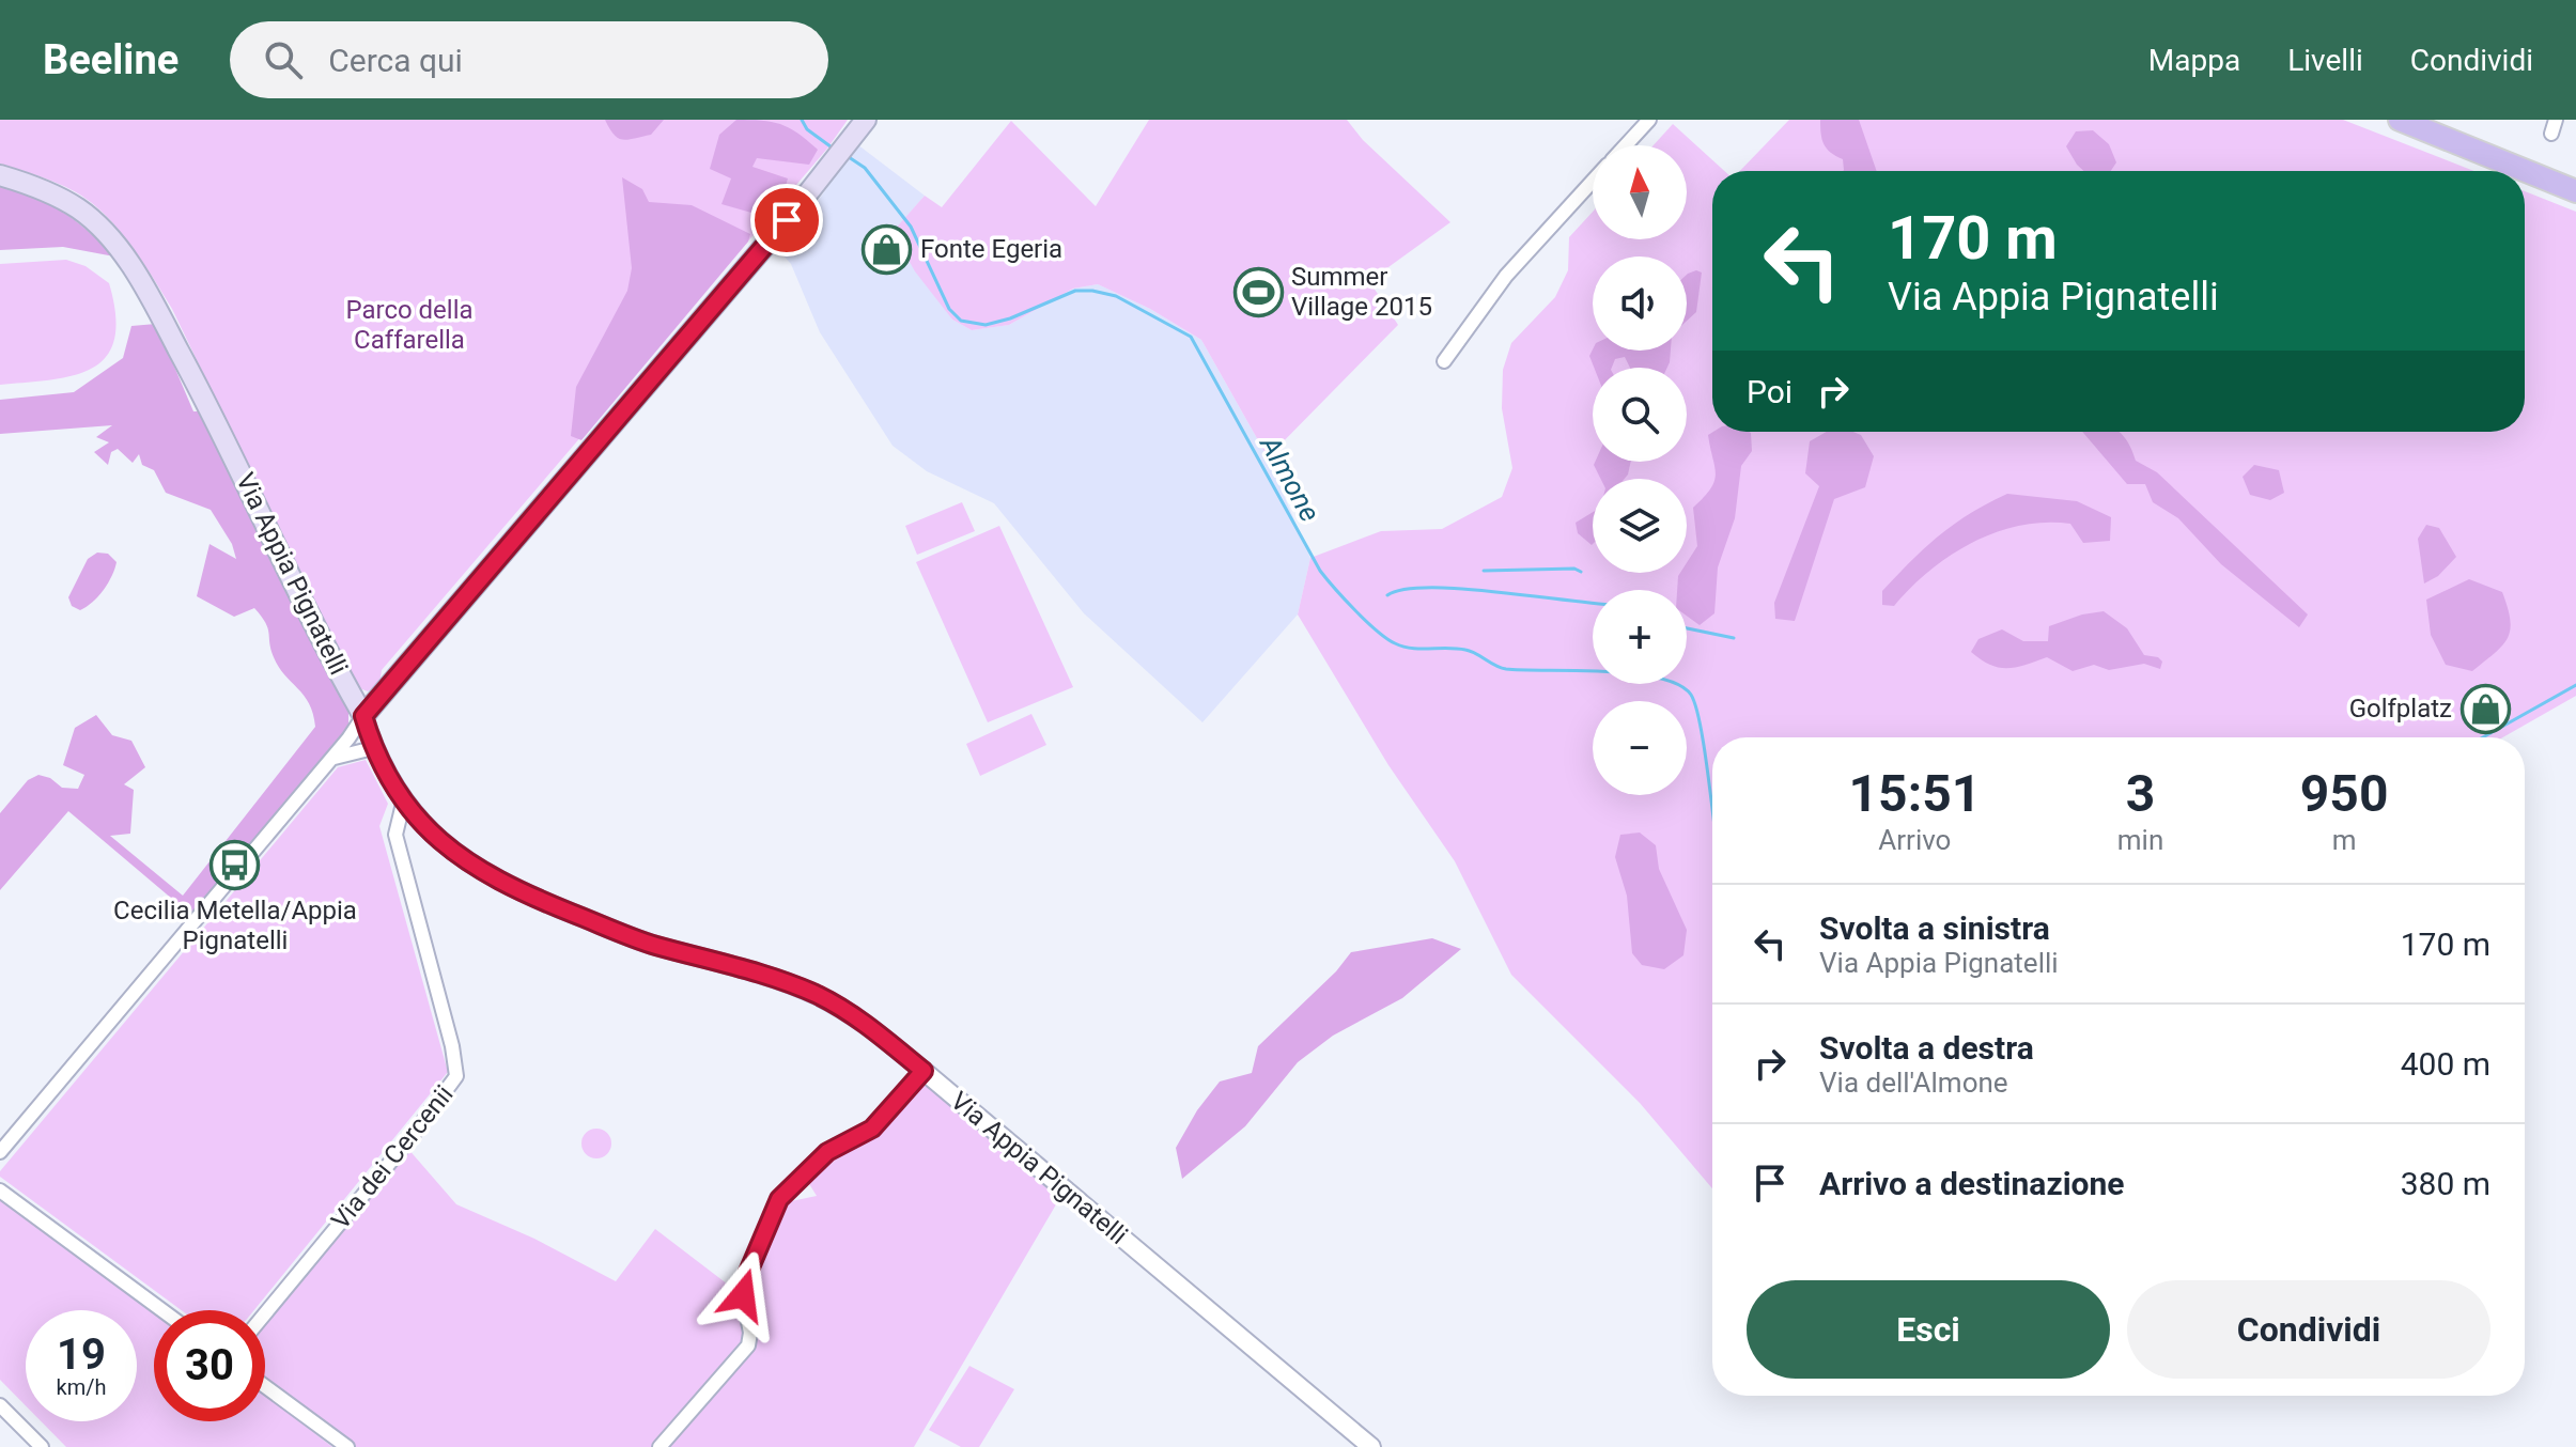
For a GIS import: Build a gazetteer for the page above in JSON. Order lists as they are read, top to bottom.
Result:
{
  "streets": {
    "main road": ["Via Appia Pignatelli"],
    "street": ["Via dei Cercenii"]
  },
  "crossings": [
    ["Via Appia Pignatelli", "Via dei Cercenii"]
  ],
  "water": ["Almone"],
  "parks": ["Parco della Caffarella"],
  "places": {
    "shop": ["Fonte Egeria", "Golfplatz"],
    "sports": ["Summer Village 2015"],
    "bus stop": ["Cecilia Metella/Appia Pignatelli"]
  },
  "north": "top",
  "page": {
    "header": "Beeline",
    "search": "Cerca qui",
    "nav": ["Mappa", "Livelli", "Condividi"],
    "map_buttons": ["+", "−"],
    "turn": ["170 m", "Via Appia Pignatelli"],
    "then": "Poi",
    "eta": [
      "15:51",
      "Arrivo",
      "3",
      "min",
      "950",
      "m"
    ],
    "list": [
      {
        "name": "Svolta a sinistra",
        "note": "Via Appia Pignatelli",
        "value": "170 m"
      },
      {
        "name": "Svolta a destra",
        "note": "Via dell'Almone",
        "value": "400 m"
      },
      {
        "name": "Arrivo a destinazione",
        "value": "380 m"
      }
    ],
    "buttons": ["Esci", "Condividi"],
    "speed": "19 km/h",
    "limit": "30"
  }
}
